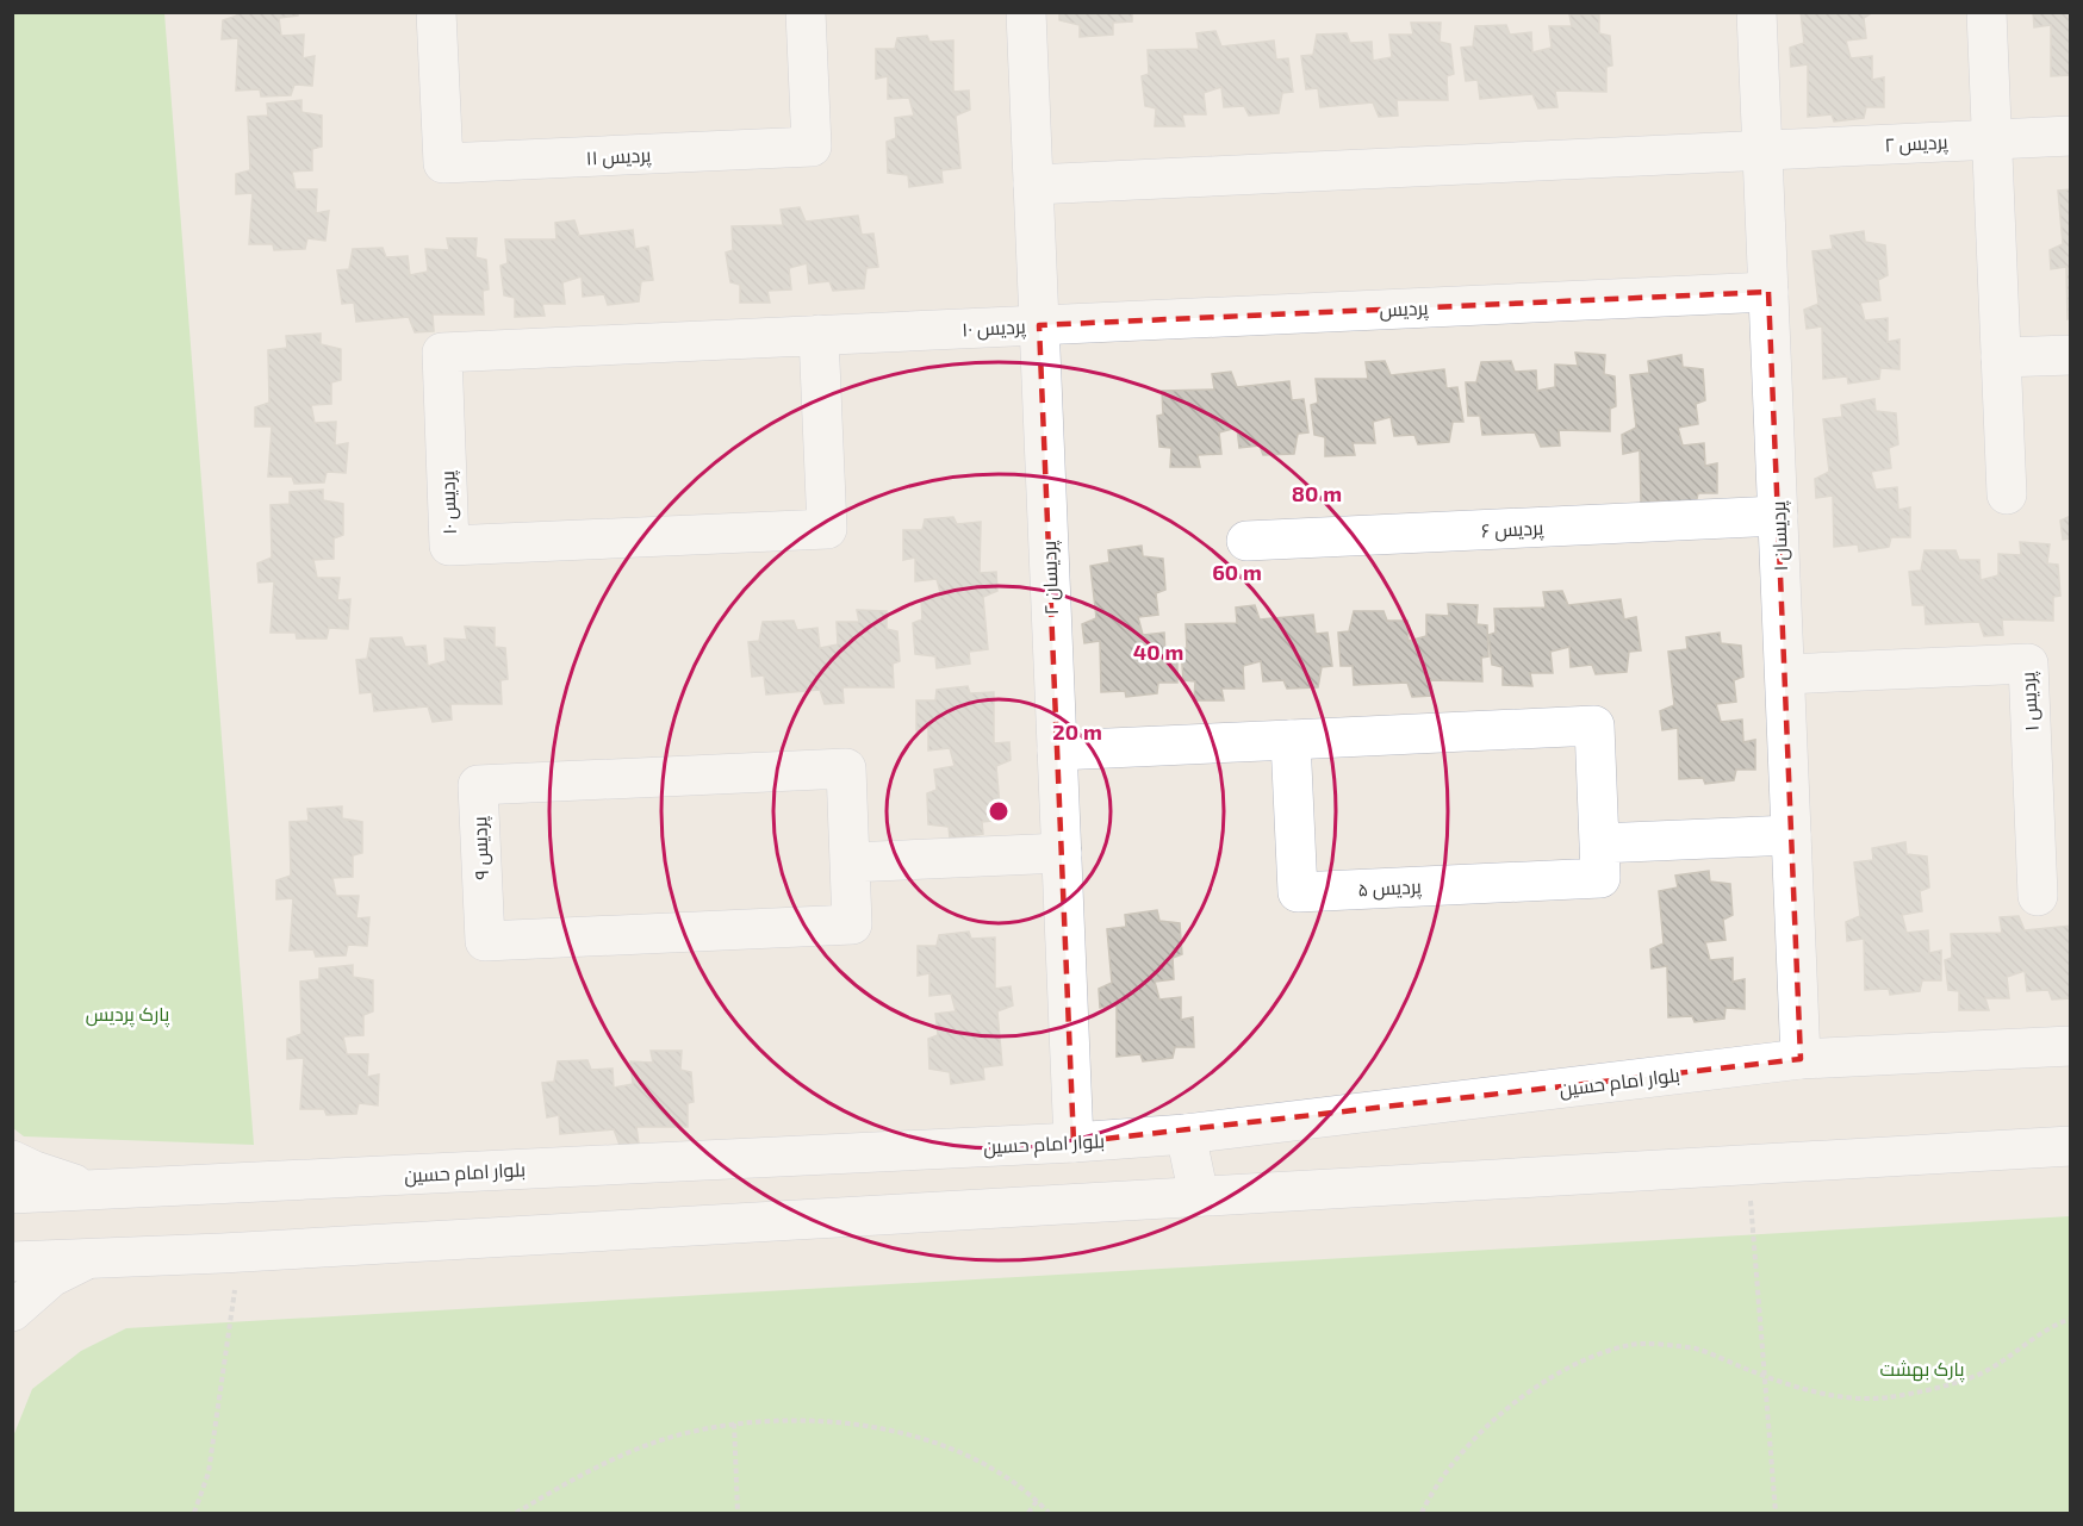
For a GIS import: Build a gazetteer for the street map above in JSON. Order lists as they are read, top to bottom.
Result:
{
  "streets": {
    "street": [
      "پردیس ۲",
      "پردیس ۱۱",
      "پردیس",
      "پردیس ۱۰",
      "پردیس ۶",
      "پردیسان ۱",
      "پردیسان ۲",
      "پردیس ۱",
      "پردیس ۹",
      "پردیس ۵",
      "بلوار امام حسین"
    ]
  },
  "crossings": [
    ["پردیس ۲", "پردیسان ۱"],
    ["پردیس ۲", "پردیسان ۲"],
    ["پردیس", "پردیس ۱۰"],
    ["پردیس", "پردیسان ۱"],
    ["پردیس", "پردیسان ۲"],
    ["پردیس ۱۰", "پردیسان ۲"],
    ["پردیس ۶", "پردیسان ۱"],
    ["پردیسان ۱", "پردیس ۱"],
    ["پردیسان ۱", "بلوار امام حسین"],
    ["پردیسان ۲", "پردیس ۵"],
    ["پردیسان ۲", "بلوار امام حسین"]
  ],
  "parks": ["پارک پردیس", "پارک بهشت"],
  "rings": [
    "80 m",
    "60 m",
    "40 m",
    "20 m"
  ]
}
